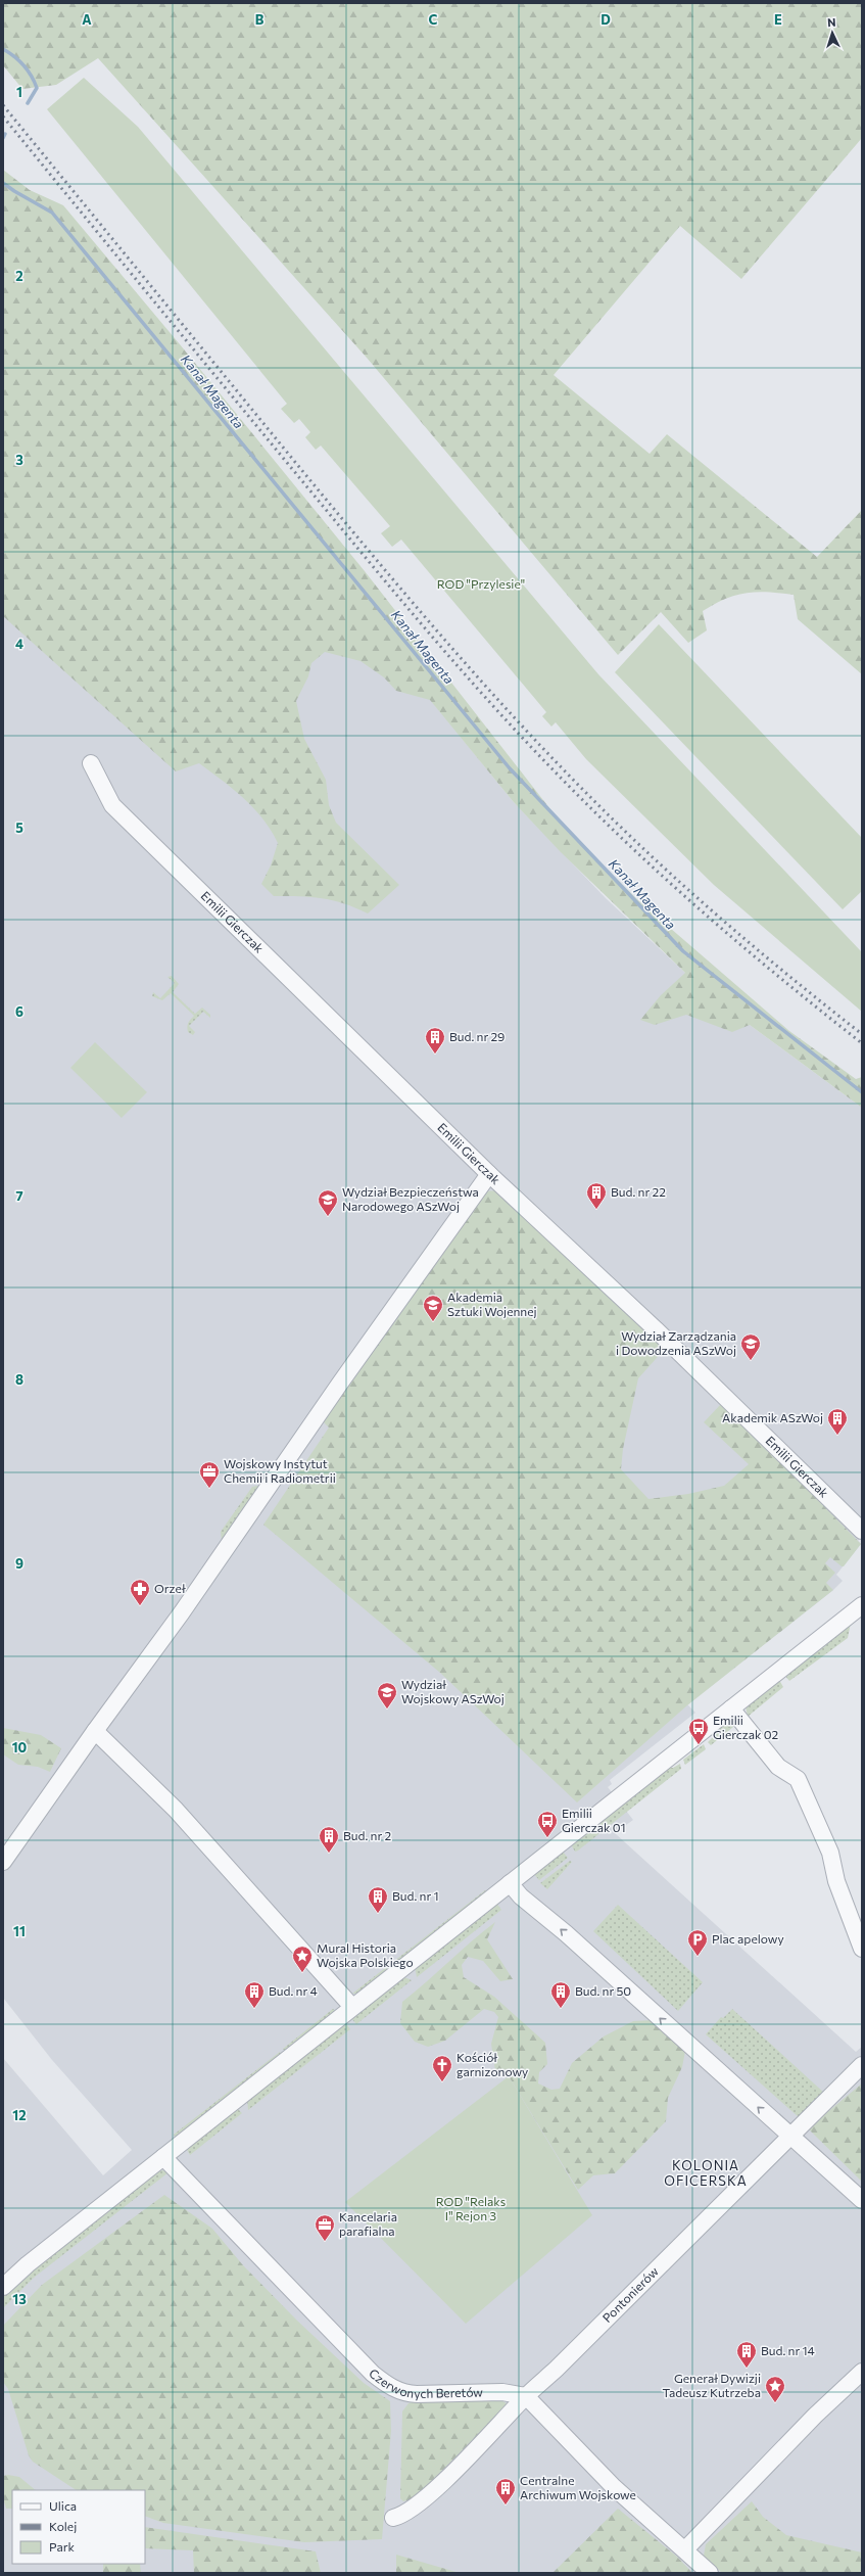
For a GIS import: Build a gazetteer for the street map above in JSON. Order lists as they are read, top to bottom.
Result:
{
  "streets": {
    "street": ["Emilii Gierczak", "Pontonierów", "Czerwonych Beretów"]
  },
  "crossings": [
    ["Pontonierów", "Czerwonych Beretów"]
  ],
  "districts": ["KOLONIA OFICERSKA"],
  "water": ["Kanał Magenta"],
  "parks": ["ROD \"Przylesie\"", "ROD \"Relaks I\" Rejon 3"],
  "places": {
    "building": [
      "Bud. nr 29",
      "Bud. nr 22",
      "Akademik ASzWoj",
      "Bud. nr 2",
      "Bud. nr 1",
      "Bud. nr 4",
      "Bud. nr 50",
      "Bud. nr 14",
      "Centralne Archiwum Wojskowe"
    ],
    "school or university": [
      "Wydział Bezpieczeństwa Narodowego ASzWoj",
      "Akademia Sztuki Wojennej",
      "Wydział Zarządzania i Dowodzenia ASzWoj",
      "Wydział Wojskowy ASzWoj"
    ],
    "office": ["Wojskowy Instytut Chemii i Radiometrii", "Kancelaria parafialna"],
    "pharmacy": ["Orzeł"],
    "bus stop": ["Emilii Gierczak 02", "Emilii Gierczak 01"],
    "parking": ["Plac apelowy"],
    "place": ["Mural Historia Wojska Polskiego", "Generał Dywizji Tadeusz Kutrzeba"],
    "church": ["Kościół garnizonowy"]
  },
  "legend": ["Ulica", "Kolej", "Park"],
  "north": "top",
  "grid": {
    "columns": [
      "A",
      "B",
      "C",
      "D",
      "E"
    ],
    "rows": [
      "1",
      "2",
      "3",
      "4",
      "5",
      "6",
      "7",
      "8",
      "9",
      "10",
      "11",
      "12",
      "13"
    ]
  }
}
